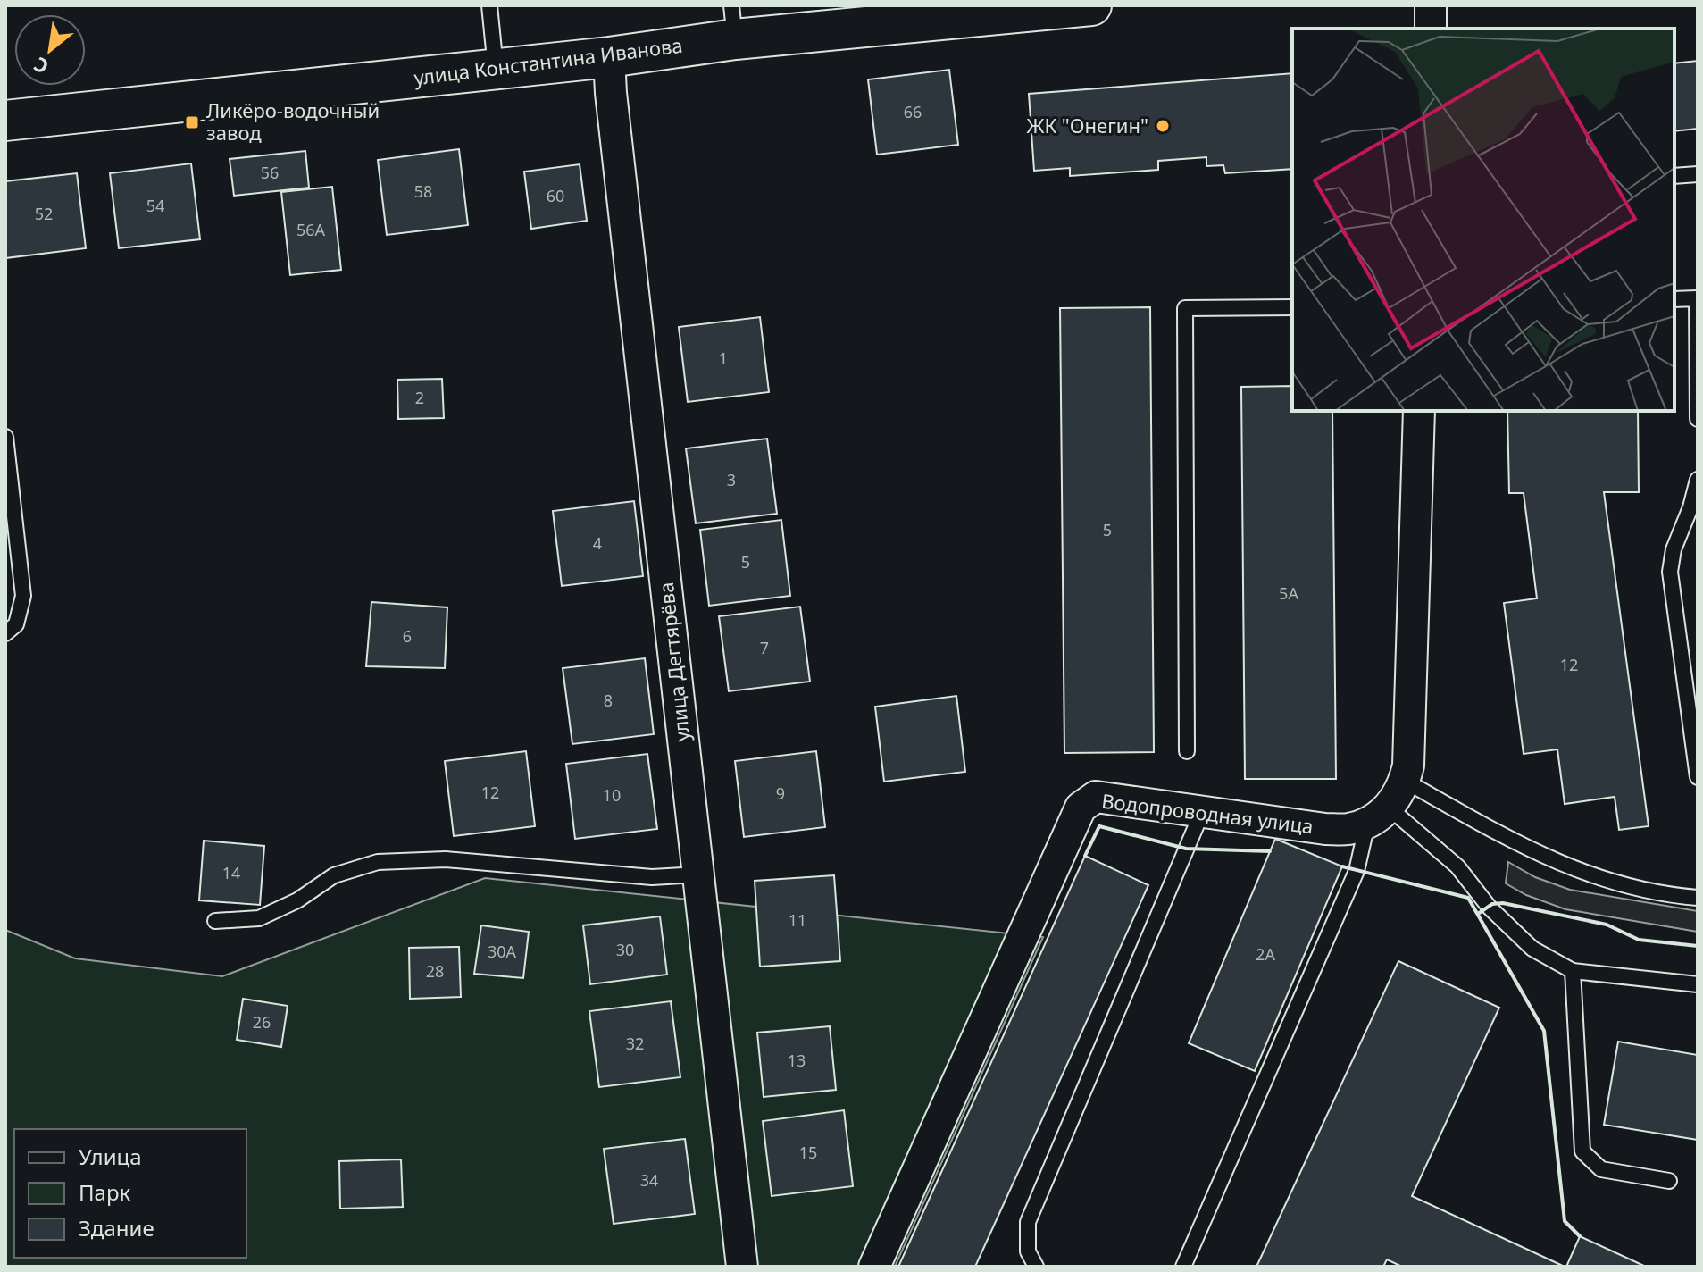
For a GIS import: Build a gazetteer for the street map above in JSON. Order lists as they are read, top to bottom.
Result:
{
  "streets": {
    "street": ["улица Константина Иванова", "улица Дегтярёва", "Водопроводная улица"]
  },
  "crossings": [
    ["улица Константина Иванова", "улица Дегтярёва"]
  ],
  "places": {
    "transit": ["Ликёро-водочный завод"],
    "other": ["ЖК \"Онегин\""]
  },
  "house_numbers": [
    "66",
    "56",
    "58",
    "60",
    "54",
    "52",
    "56А",
    "1",
    "2",
    "3",
    "5",
    "4",
    "5",
    "5А",
    "6",
    "7",
    "12",
    "8",
    "12",
    "9",
    "10",
    "14",
    "11",
    "30",
    "30А",
    "2А",
    "28",
    "26",
    "32",
    "13",
    "15",
    "34"
  ],
  "legend": ["Улица", "Парк", "Здание"],
  "north": "bottom left"
}
